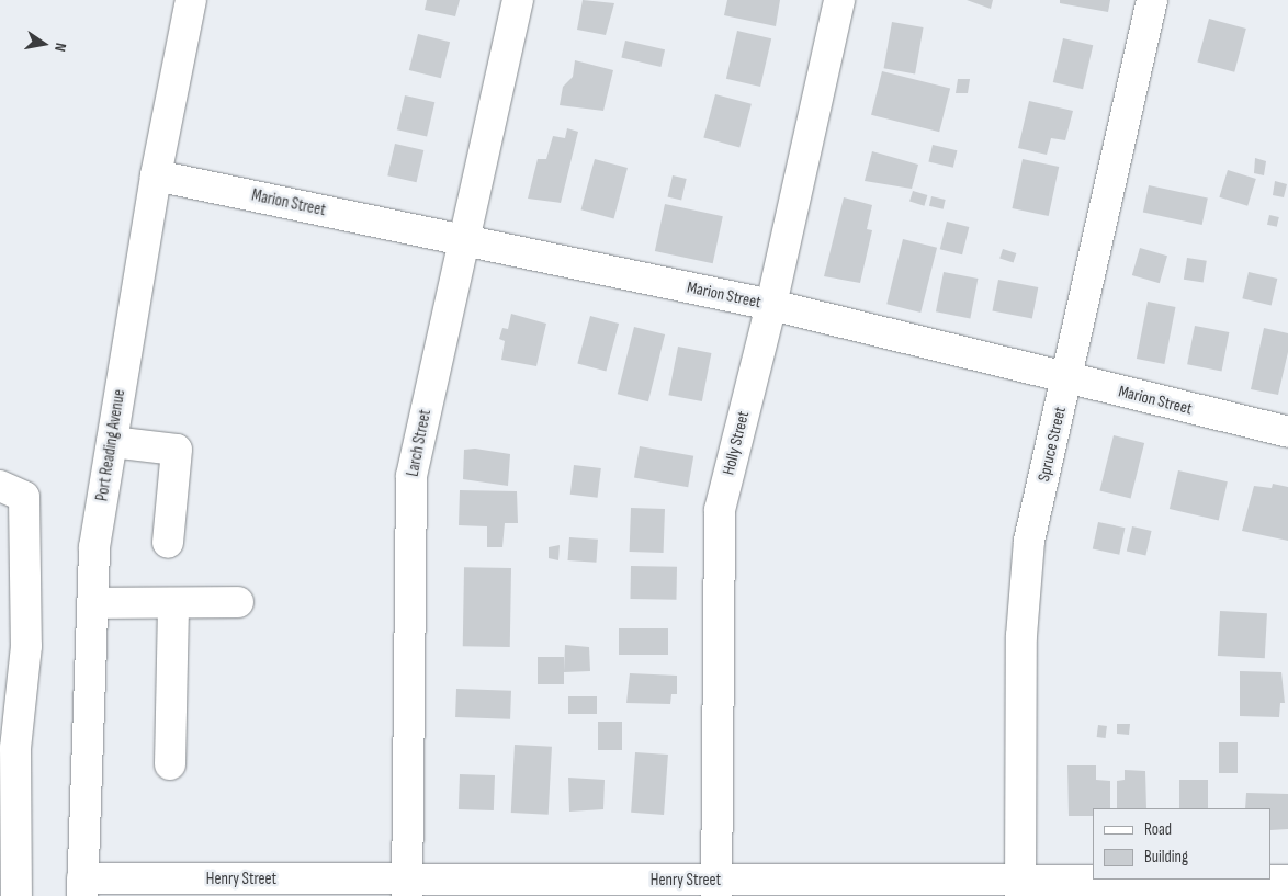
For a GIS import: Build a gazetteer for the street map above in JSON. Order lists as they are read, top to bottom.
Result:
{
  "streets": {
    "street": [
      "Marion Street",
      "Larch Street",
      "Holly Street",
      "Spruce Street",
      "Port Reading Avenue",
      "Henry Street"
    ]
  },
  "crossings": [
    ["Marion Street", "Larch Street"],
    ["Marion Street", "Holly Street"],
    ["Marion Street", "Spruce Street"],
    ["Marion Street", "Port Reading Avenue"],
    ["Larch Street", "Henry Street"],
    ["Holly Street", "Henry Street"],
    ["Spruce Street", "Henry Street"],
    ["Port Reading Avenue", "Henry Street"]
  ],
  "legend": ["Road", "Building"],
  "north": "right"
}
